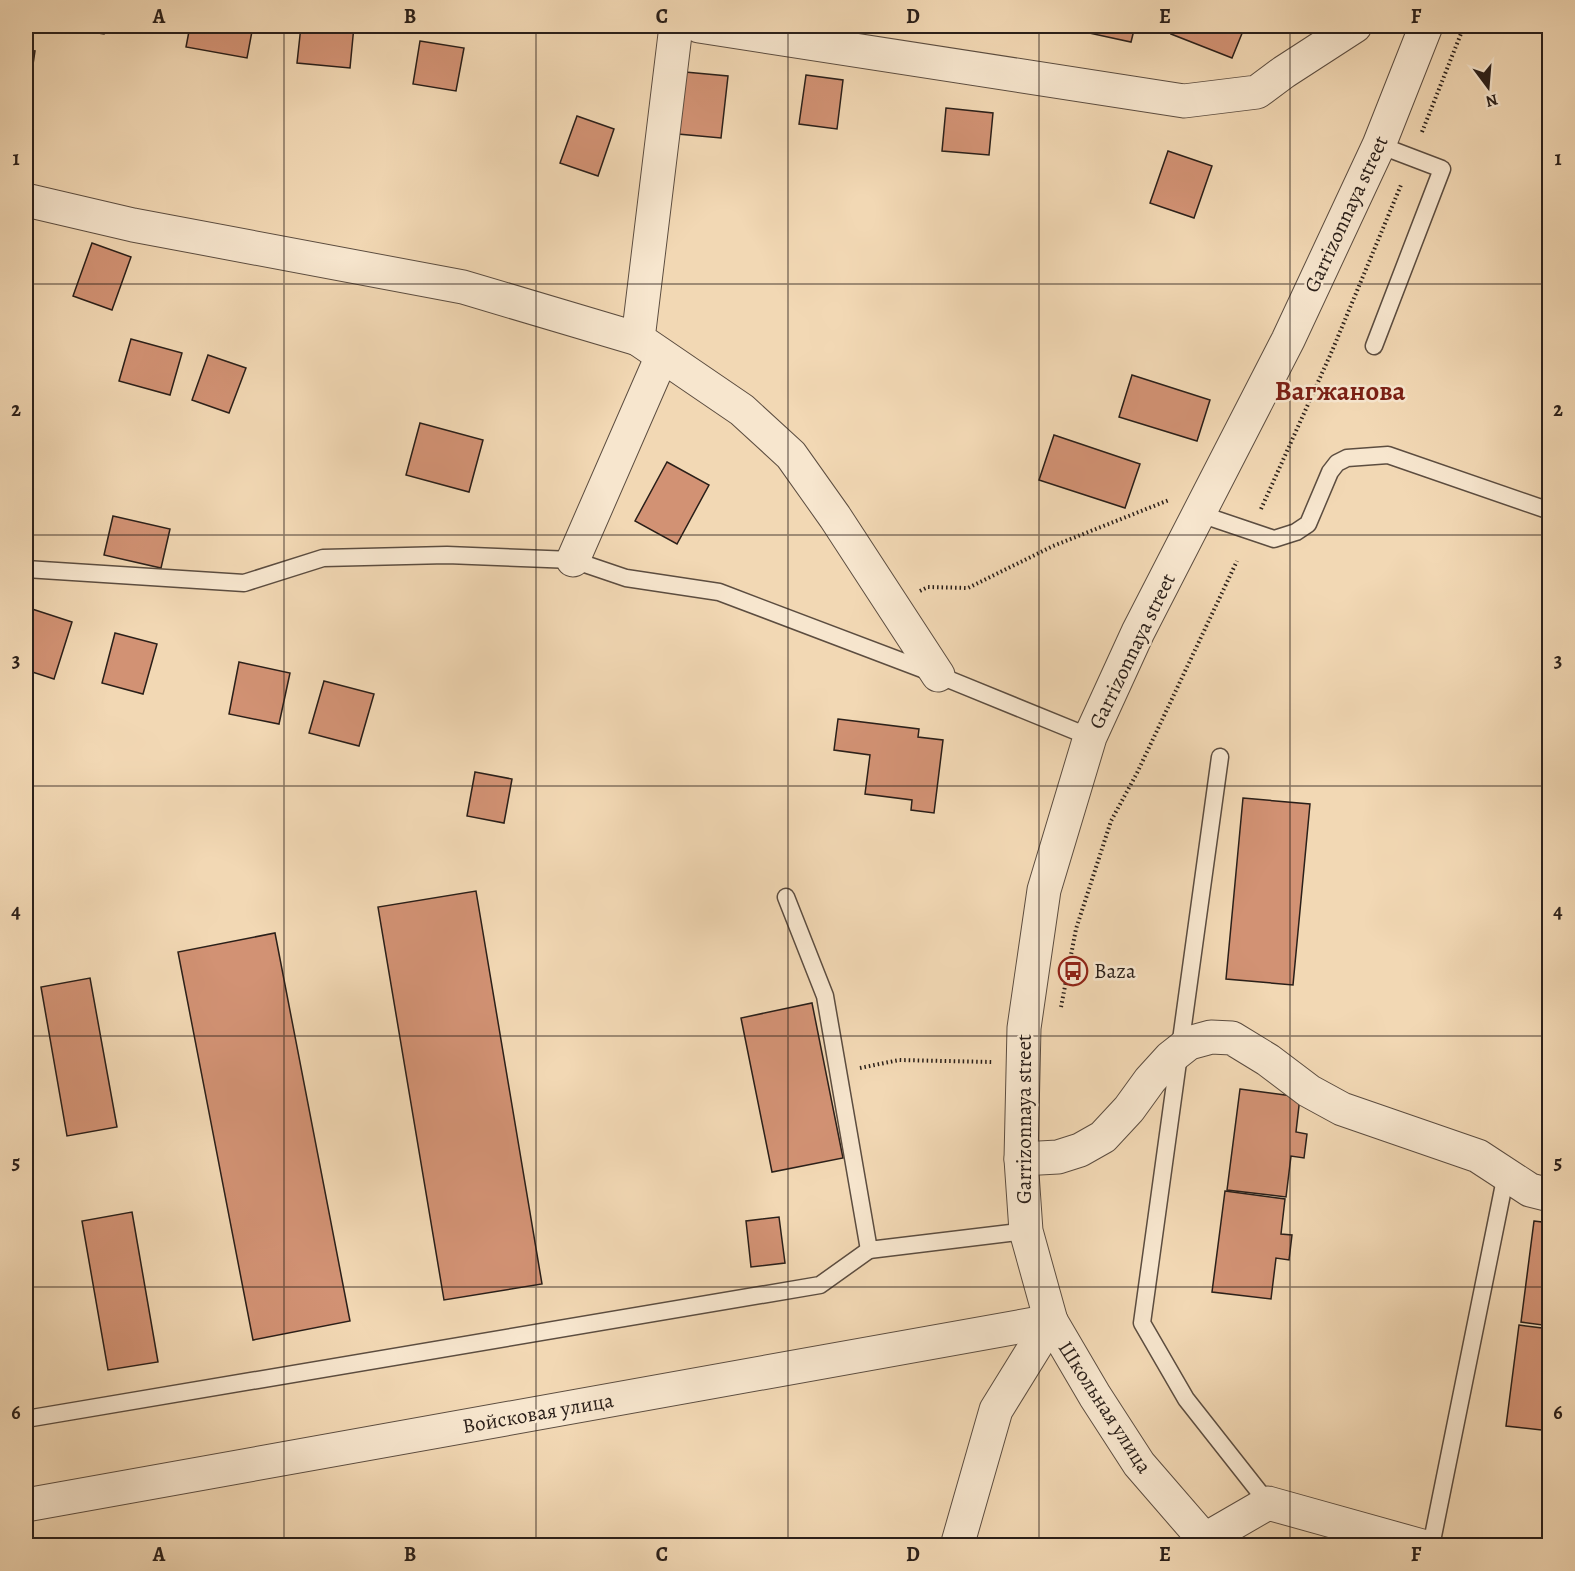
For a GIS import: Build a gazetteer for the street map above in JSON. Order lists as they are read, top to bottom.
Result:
{
  "streets": {
    "street": ["Garrizonnaya street", "Школьная улица", "Войсковая улица"]
  },
  "crossings": [
    ["Garrizonnaya street", "Школьная улица"],
    ["Garrizonnaya street", "Войсковая улица"],
    ["Школьная улица", "Войсковая улица"]
  ],
  "districts": ["Вагжанова"],
  "places": {
    "bus stop": ["Baza"]
  },
  "north": "bottom",
  "grid": {
    "columns": [
      "A",
      "B",
      "C",
      "D",
      "E",
      "F"
    ],
    "rows": [
      "1",
      "2",
      "3",
      "4",
      "5",
      "6"
    ]
  }
}
